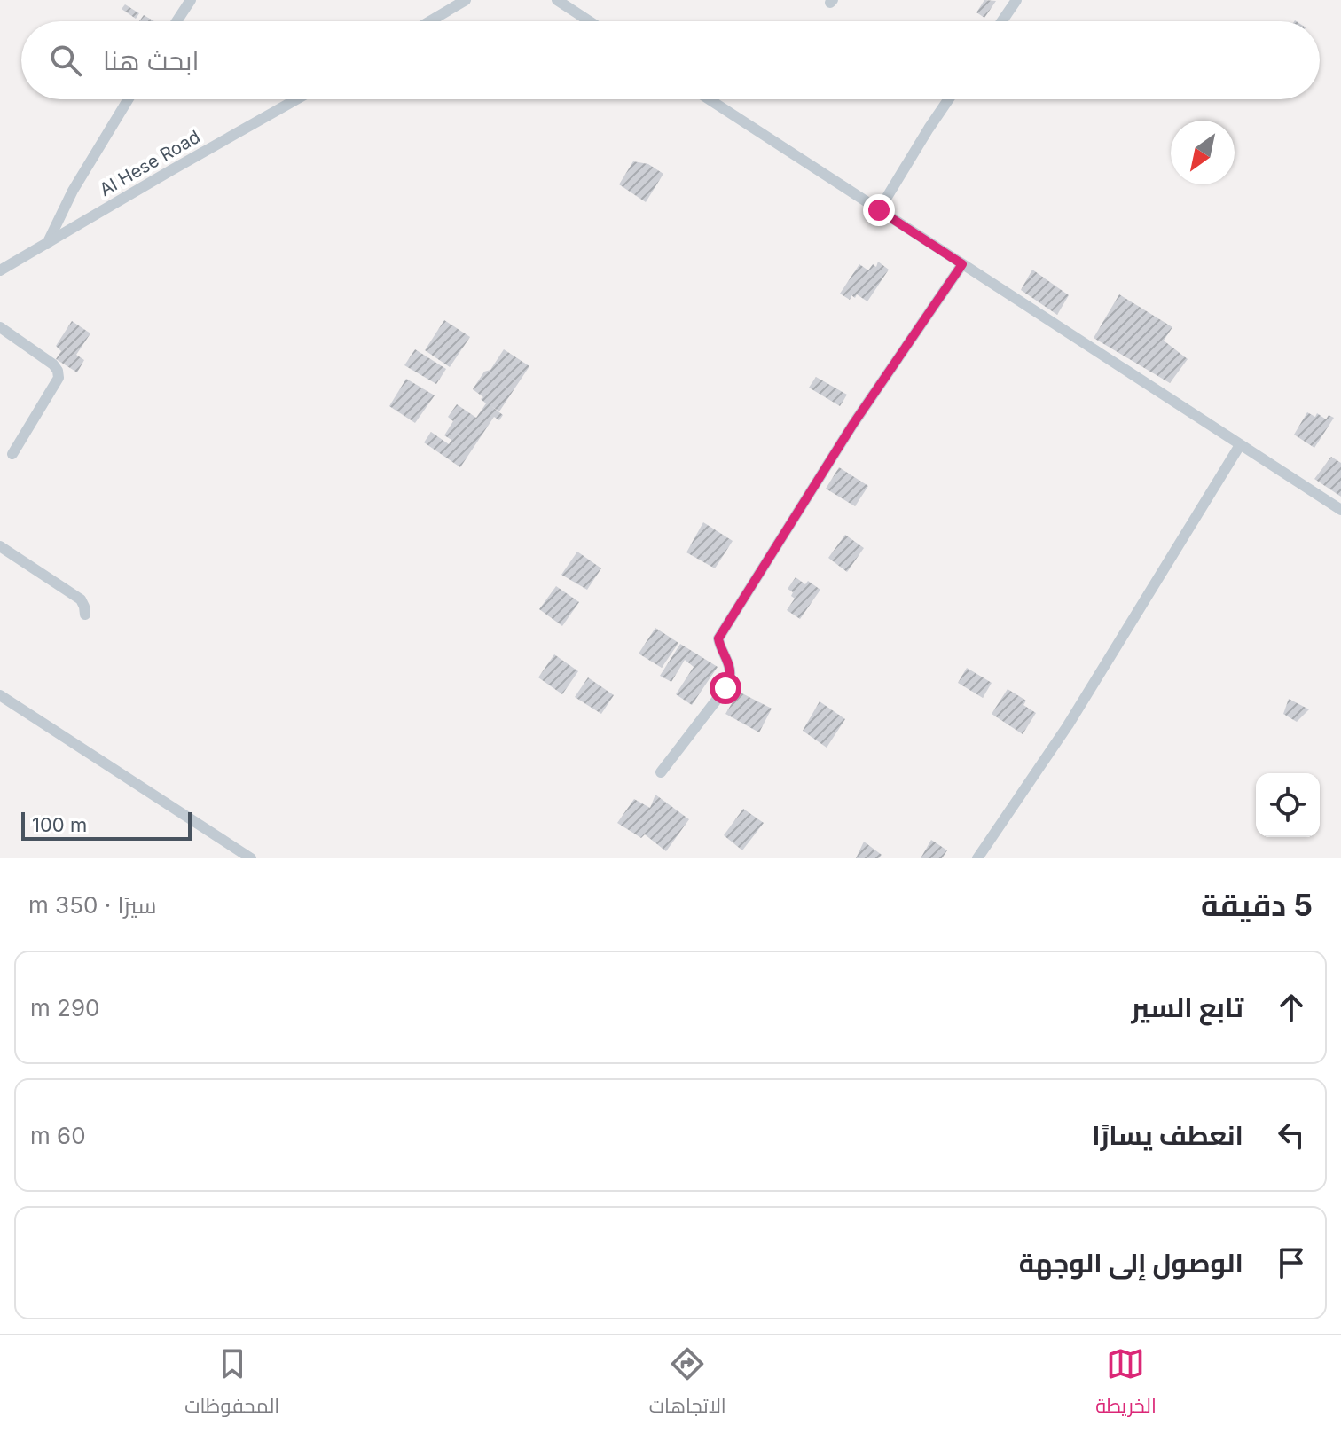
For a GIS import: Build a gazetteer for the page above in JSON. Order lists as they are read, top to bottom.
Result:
{
  "streets": {
    "street": ["Al Hese Road"]
  },
  "scale_bar": "100 m",
  "north": "bottom left",
  "page": {
    "search": "ابحث هنا",
    "scale": "100 m",
    "heading": ["5 دقيقة", "سيرًا · 350 m"],
    "list": [
      ["تابع السير", "290 m"],
      ["انعطف يسارًا", "60 m"],
      "الوصول إلى الوجهة"
    ],
    "nav": ["الخريطة", "الاتجاهات", "المحفوظات"]
  }
}
